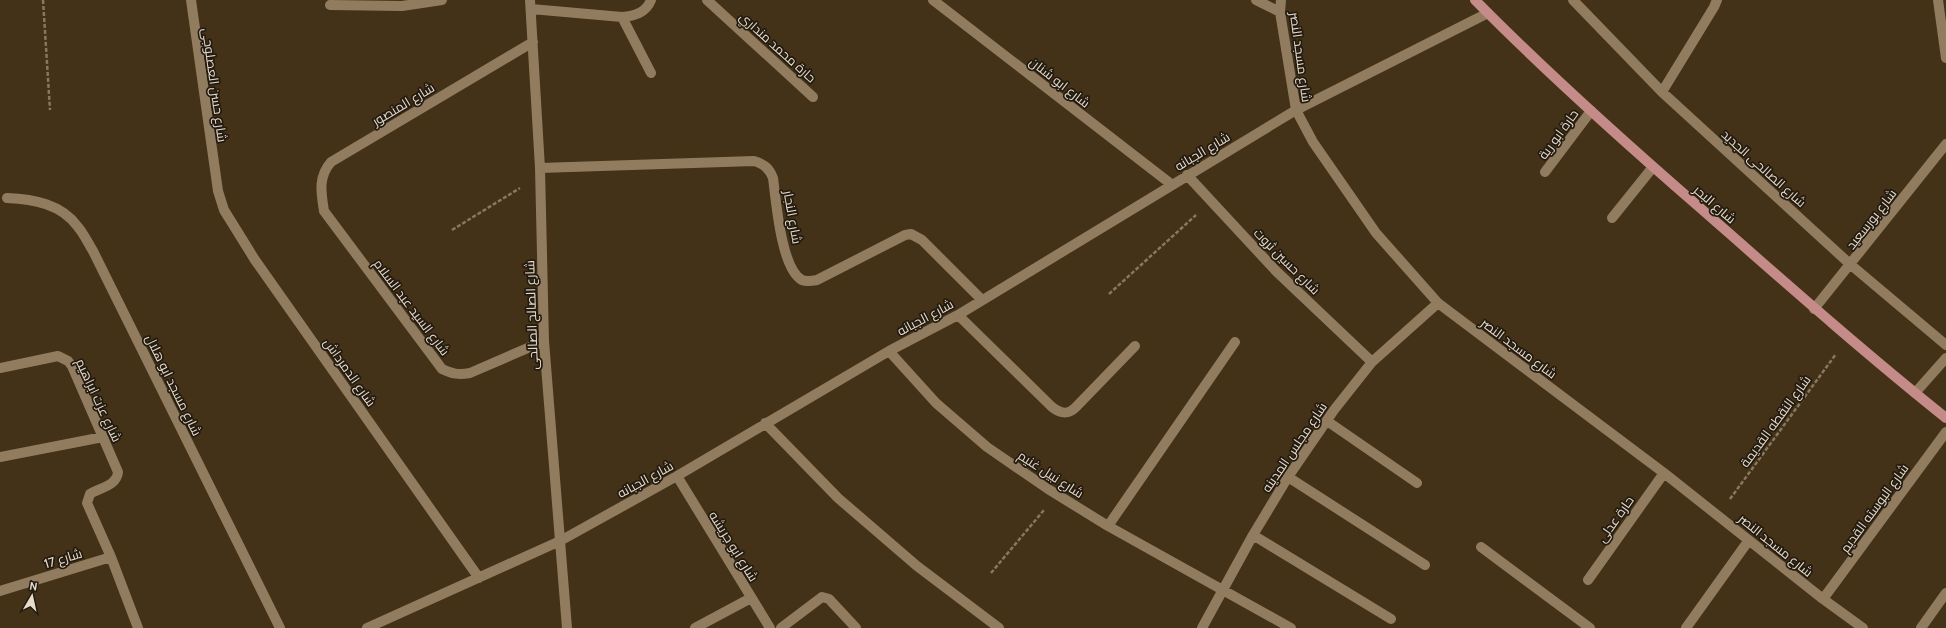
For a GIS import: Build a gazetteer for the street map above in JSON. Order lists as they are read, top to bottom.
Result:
{
  "streets": {
    "main road": ["شارع البحر"],
    "street": [
      "حارة محمد منداري",
      "شارع مسجد النصر",
      "شارع ابو شنان",
      "شارع حسن العصلوجى",
      "شارع المنصور",
      "حارة ابو رية",
      "شارع الجبانه",
      "شارع الصالحى الجديد",
      "شارع النجار",
      "شارع بورسعيد",
      "شارع حسين ثروت",
      "شارع السيد عبد السلام",
      "شارع الصالح الصالحى",
      "شارع الدمرداش",
      "شارع مسجد ابو هلال",
      "شارع عزت ابراهيم",
      "شارع مجلس المدينه",
      "شارع نبيل غنيم",
      "شارع البوسته القديم",
      "حارة عدلى",
      "شارع ابو جريشه",
      "شارع 17"
    ],
    "path": ["شارع النقطه القديمة"]
  },
  "crossings": [
    ["شارع مسجد النصر", "شارع الجبانه"],
    ["شارع مسجد النصر", "شارع النقطه القديمة"],
    ["شارع مسجد النصر", "شارع مجلس المدينه"],
    ["شارع مسجد النصر", "شارع البوسته القديم"],
    ["شارع مسجد النصر", "حارة عدلى"],
    ["شارع ابو شنان", "شارع الجبانه"],
    ["شارع حسن العصلوجى", "شارع الدمرداش"],
    ["شارع المنصور", "شارع السيد عبد السلام"],
    ["شارع المنصور", "شارع الصالح الصالحى"],
    ["حارة ابو رية", "شارع البحر"],
    ["شارع الجبانه", "شارع البحر"],
    ["شارع الجبانه", "شارع النجار"],
    ["شارع الجبانه", "شارع حسين ثروت"],
    ["شارع الجبانه", "شارع الصالح الصالحى"],
    ["شارع الجبانه", "شارع الدمرداش"],
    ["شارع الجبانه", "شارع نبيل غنيم"],
    ["شارع الجبانه", "شارع ابو جريشه"],
    ["شارع الصالحى الجديد", "شارع بورسعيد"],
    ["شارع البحر", "شارع بورسعيد"],
    ["شارع البحر", "شارع النقطه القديمة"],
    ["شارع النجار", "شارع الصالح الصالحى"],
    ["شارع حسين ثروت", "شارع مجلس المدينه"],
    ["شارع السيد عبد السلام", "شارع الصالح الصالحى"],
    ["شارع عزت ابراهيم", "شارع 17"],
    ["شارع مجلس المدينه", "شارع نبيل غنيم"]
  ],
  "north": "top"
}
